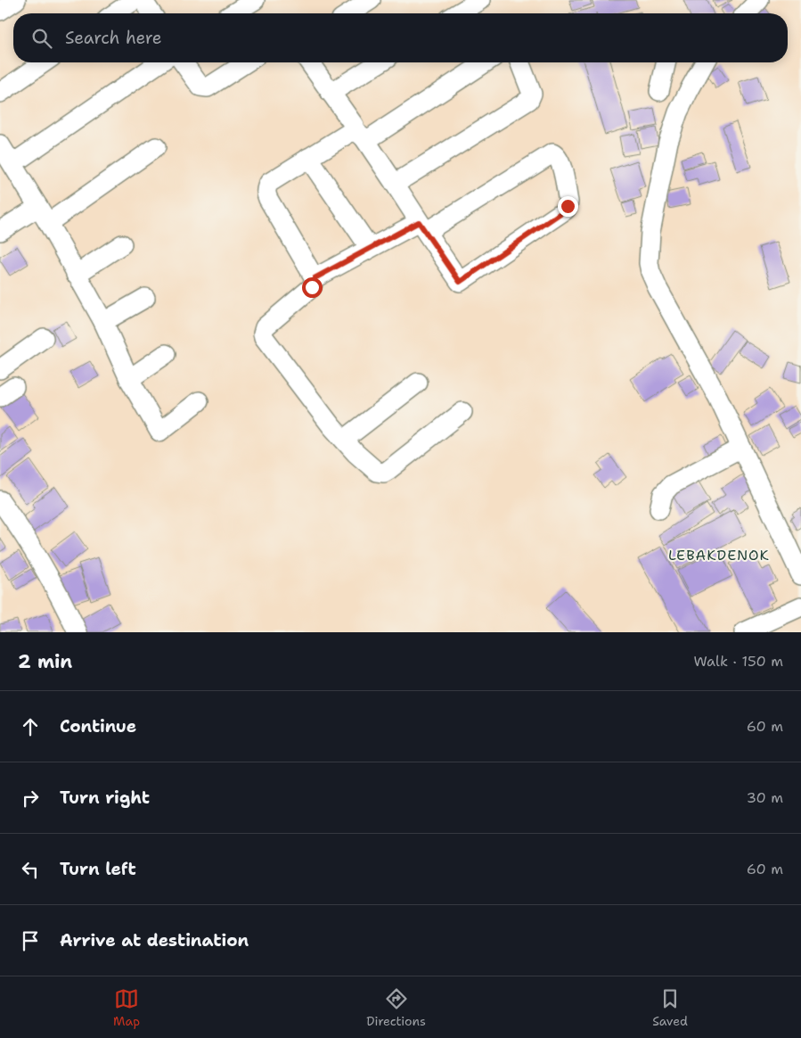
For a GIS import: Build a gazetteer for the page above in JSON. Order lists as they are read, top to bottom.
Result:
{
  "districts": ["LEBAKDENOK"],
  "page": {
    "search": "Search here",
    "heading": ["2 min", "Walk · 150 m"],
    "list": [
      ["Continue", "60 m"],
      ["Turn right", "30 m"],
      ["Turn left", "60 m"],
      "Arrive at destination"
    ],
    "nav": ["Map", "Directions", "Saved"]
  }
}
